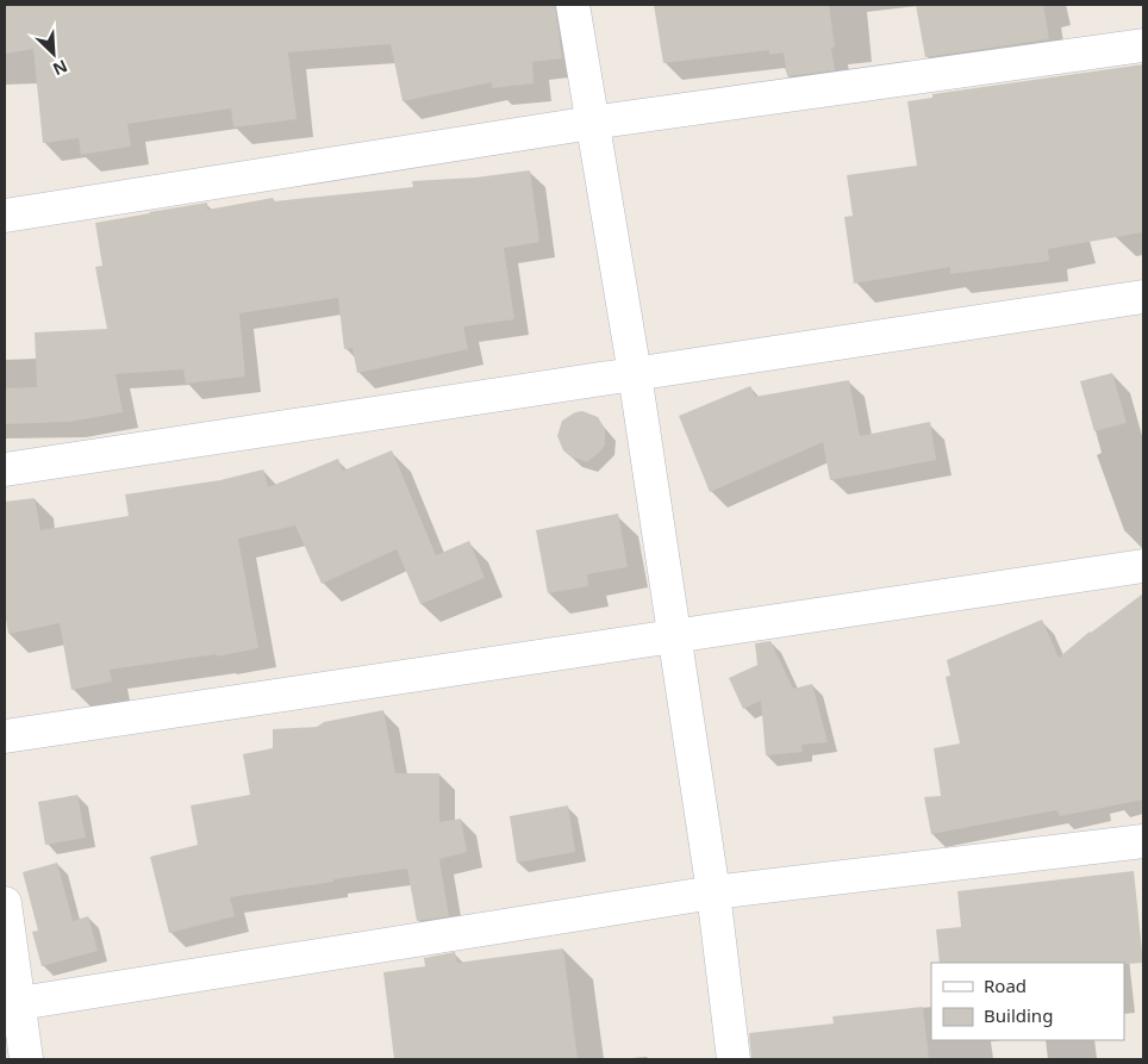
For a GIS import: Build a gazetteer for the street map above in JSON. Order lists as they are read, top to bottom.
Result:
{
  "legend": ["Road", "Building"],
  "north": "bottom right"
}
